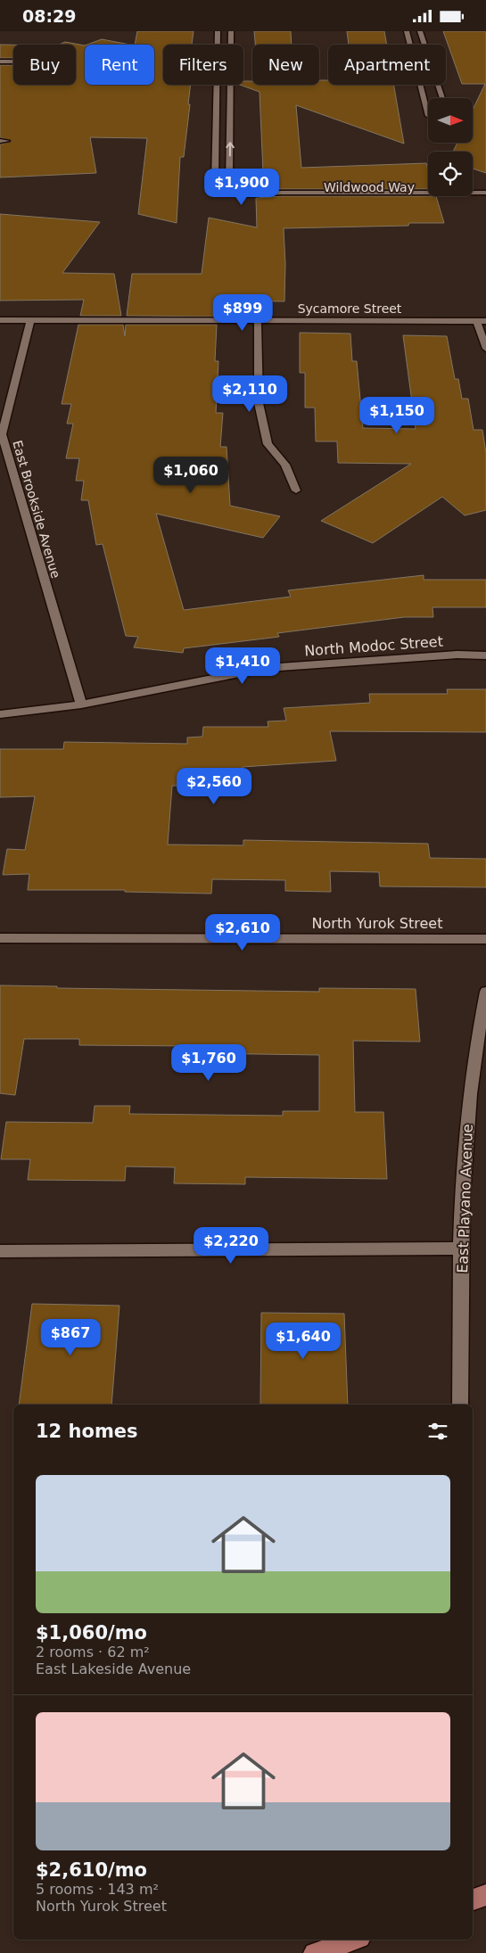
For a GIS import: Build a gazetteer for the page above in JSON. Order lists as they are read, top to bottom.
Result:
{
  "streets": {
    "street": [
      "Wildwood Way",
      "Sycamore Street",
      "East Brookside Avenue",
      "North Modoc Street",
      "North Yurok Street",
      "East Playano Avenue"
    ]
  },
  "crossings": [
    ["Sycamore Street", "East Brookside Avenue"],
    ["East Brookside Avenue", "North Modoc Street"]
  ],
  "north": "right",
  "page": {
    "status": "08:29",
    "chip": [
      "Buy",
      "Rent",
      "Filters",
      "New",
      "Apartment"
    ],
    "price": [
      "$1,900",
      "$899",
      "$2,110",
      "$1,150",
      "$1,060",
      "$1,410",
      "$2,560",
      "$2,610",
      "$1,760",
      "$2,220",
      "$867",
      "$1,640"
    ],
    "heading": "12 homes",
    "list": [
      {
        "name": "$1,060/mo",
        "note": "2 rooms · 62 m² · East Lakeside Avenue"
      },
      {
        "name": "$2,610/mo",
        "note": "5 rooms · 143 m² · North Yurok Street"
      }
    ]
  }
}
